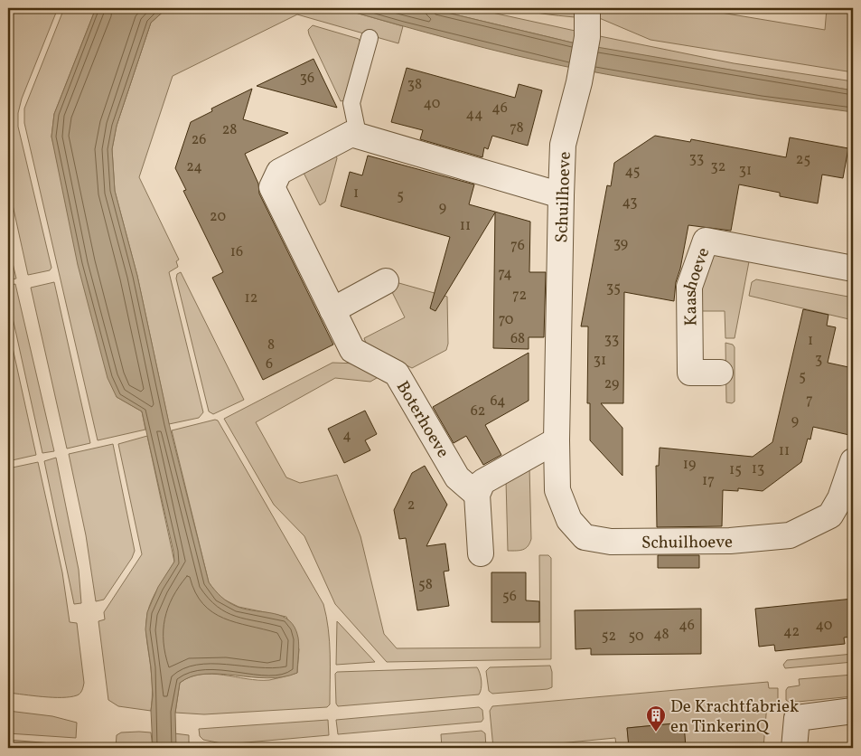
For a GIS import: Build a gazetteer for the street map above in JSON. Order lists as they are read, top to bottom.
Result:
{
  "streets": {
    "street": ["Schuilhoeve", "Kaashoeve", "Boterhoeve"]
  },
  "places": {
    "building": ["De Krachtfabriek en TinkerinQ"]
  },
  "house_numbers": [
    "36",
    "38",
    "40",
    "46",
    "44",
    "78",
    "28",
    "26",
    "33",
    "25",
    "24",
    "32",
    "31",
    "45",
    "1",
    "5",
    "43",
    "9",
    "20",
    "11",
    "39",
    "76",
    "16",
    "74",
    "35",
    "72",
    "12",
    "70",
    "68",
    "33",
    "1",
    "8",
    "3",
    "31",
    "6",
    "5",
    "29",
    "7",
    "64",
    "62",
    "9",
    "4",
    "11",
    "19",
    "13",
    "15",
    "17",
    "2",
    "58",
    "56",
    "46",
    "40",
    "42",
    "48",
    "52",
    "50"
  ]
}
